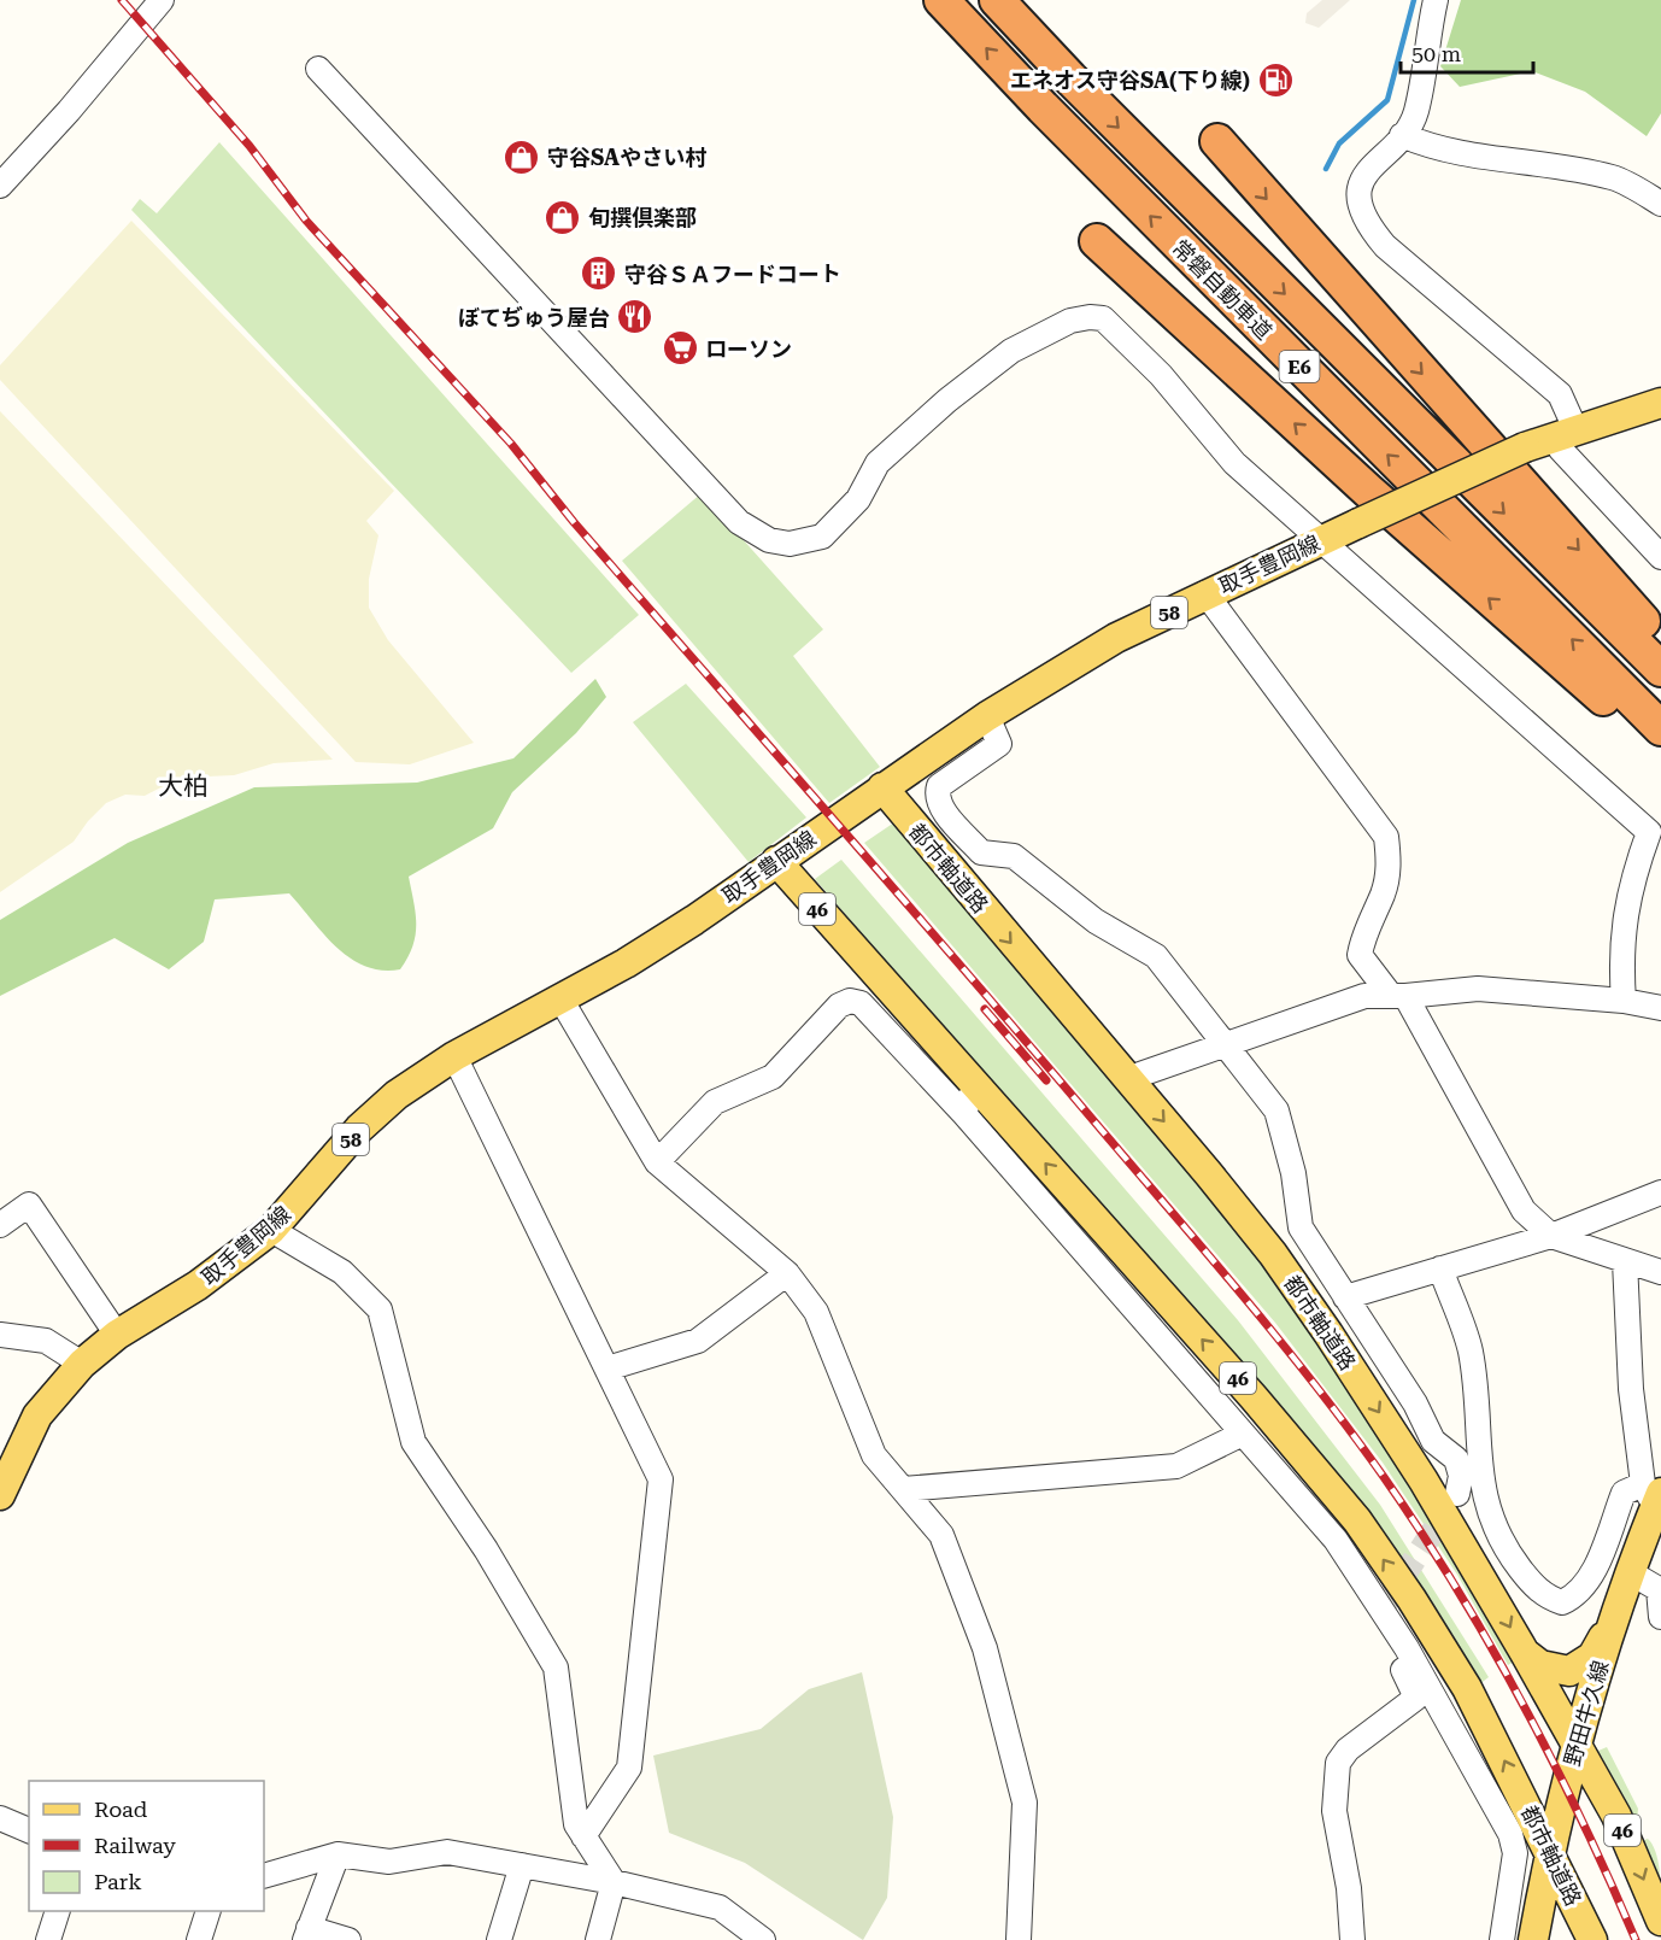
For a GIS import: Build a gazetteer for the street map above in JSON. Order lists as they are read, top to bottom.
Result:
{
  "streets": {
    "highway": ["常磐自動車道", "E6"],
    "main road": [
      "取手豊岡線",
      "58",
      "都市軸道路",
      "46",
      "野田牛久線"
    ]
  },
  "crossings": [
    ["取手豊岡線", "都市軸道路"],
    ["都市軸道路", "野田牛久線"]
  ],
  "districts": ["大柏"],
  "places": {
    "fuel station": ["エネオス守谷SA(下り線)"],
    "shop": ["守谷SAやさい村", "旬撰倶楽部"],
    "building": ["守谷ＳＡフードコート"],
    "restaurant": ["ぼてぢゅう屋台"],
    "supermarket": ["ローソン"]
  },
  "legend": ["Road", "Railway", "Park"],
  "scale_bar": "50 m"
}
